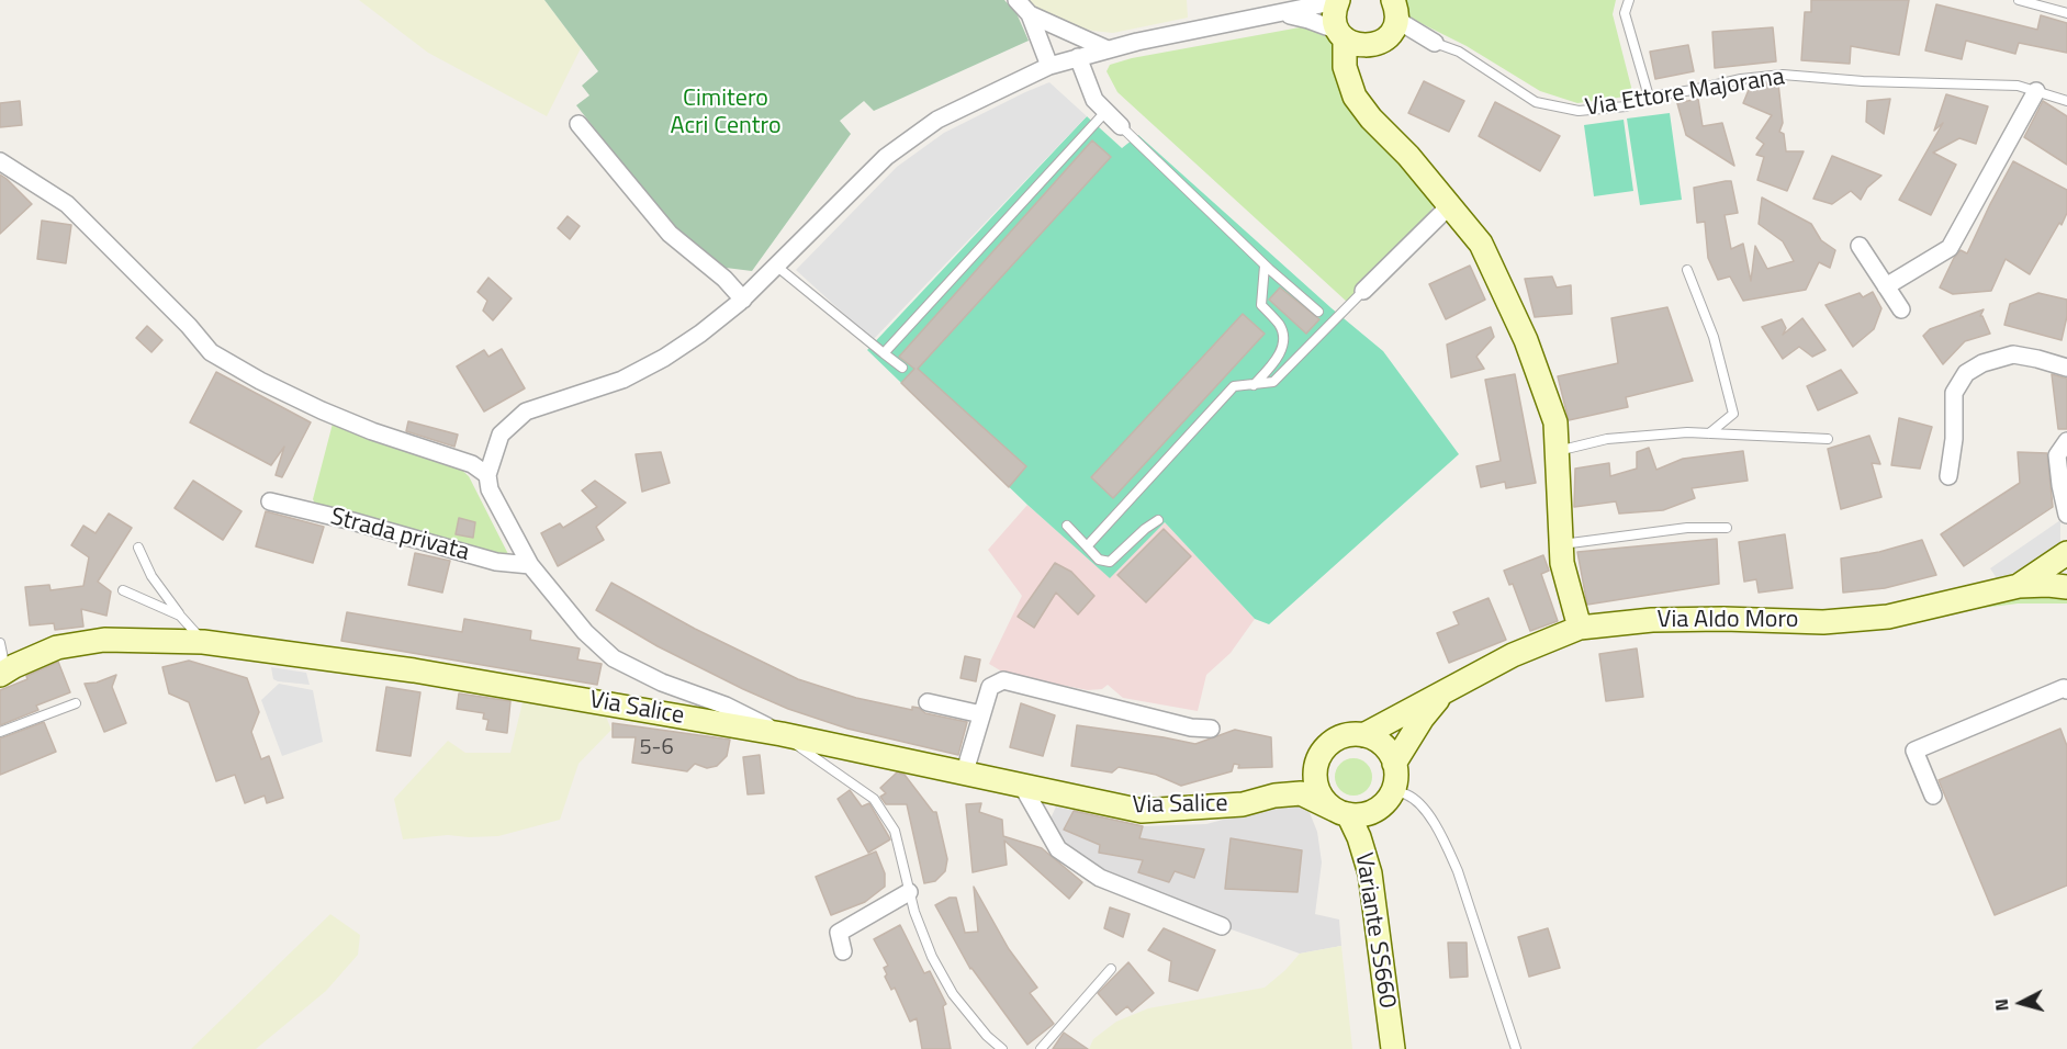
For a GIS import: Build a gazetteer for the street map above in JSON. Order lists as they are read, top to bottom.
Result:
{
  "streets": {
    "main road": ["Via Aldo Moro", "Via Salice", "Variante SS660"],
    "street": ["Strada privata"],
    "lane": ["Via Ettore Majorana"]
  },
  "crossings": [
    ["Via Aldo Moro", "Variante SS660"]
  ],
  "parks": ["Cimitero Acri Centro"],
  "house_numbers": ["5-6"],
  "north": "left"
}
